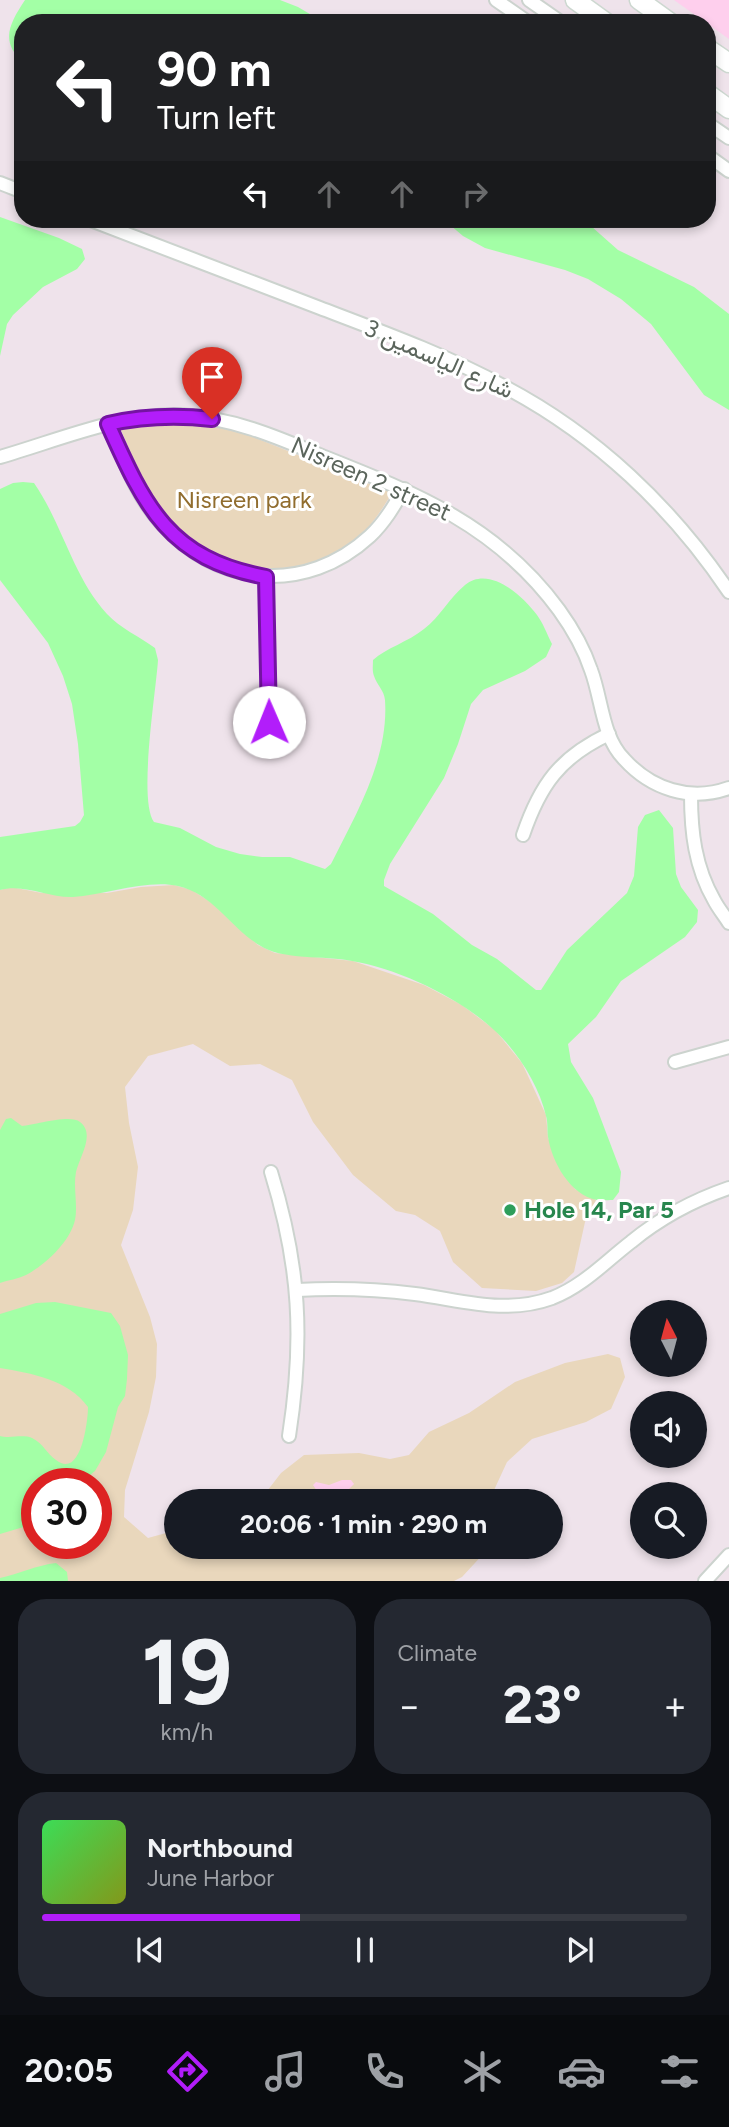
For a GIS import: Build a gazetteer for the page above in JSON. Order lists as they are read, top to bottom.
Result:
{
  "streets": {
    "street": ["شارع الياسمين 3", "Nisreen 2 street"]
  },
  "parks": ["Nisreen park"],
  "places": ["Hole 14, Par 5"],
  "north": "top",
  "page": {
    "turn": ["90 m", "Turn left"],
    "limit": "30",
    "trip": "20:06 · 1 min · 290 m",
    "tile": [
      ["19", "km/h"],
      "Climate"
    ],
    "heat": ["−", "23°", "+"],
    "song": ["Northbound", "June Harbor"],
    "tabs": "20:05"
  }
}
